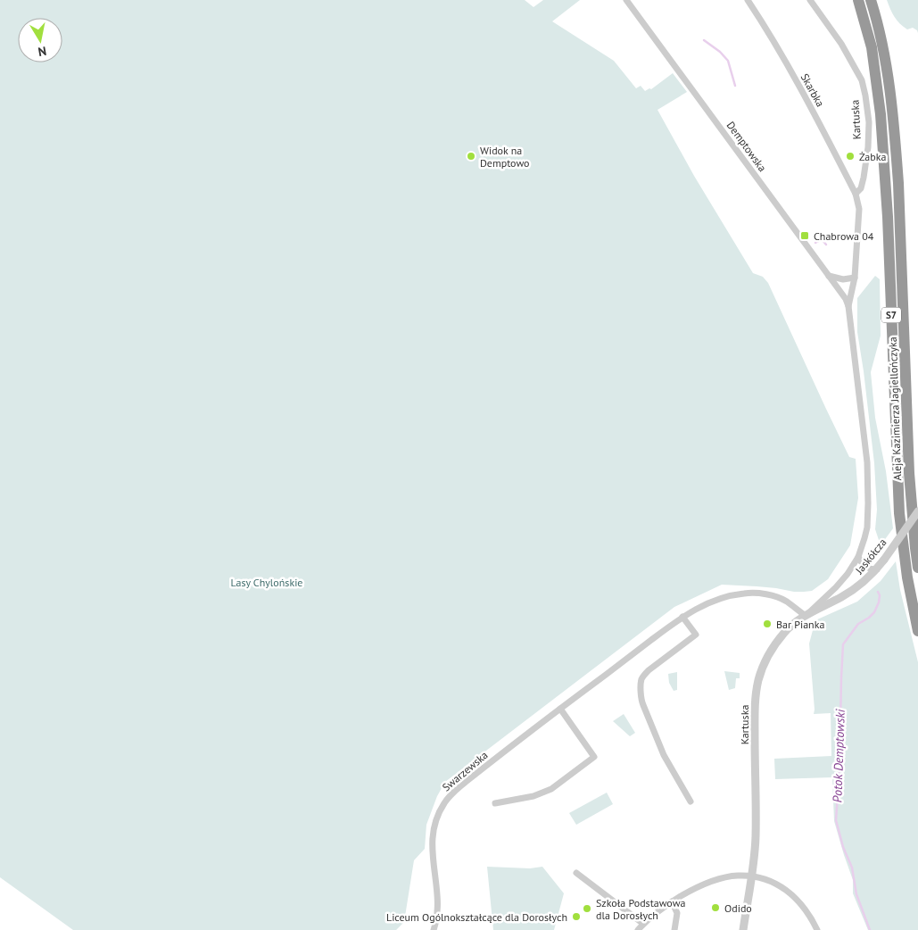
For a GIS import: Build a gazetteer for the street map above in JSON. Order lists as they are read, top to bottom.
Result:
{
  "streets": {
    "highway": ["S7", "Aleja Kazimierza Jagiellończyka"],
    "street": [
      "Skarbka",
      "Kartuska",
      "Demptowska",
      "Jaskółcza",
      "Swarzewska"
    ]
  },
  "crossings": [
    ["Skarbka", "Kartuska"],
    ["Kartuska", "Demptowska"],
    ["Kartuska", "Jaskółcza"],
    ["Kartuska", "Swarzewska"],
    ["Jaskółcza", "Swarzewska"]
  ],
  "water": ["Potok Demptowski"],
  "parks": ["Lasy Chylońskie"],
  "places": {
    "other": [
      "Widok na Demptowo",
      "Żabka",
      "Bar Pianka",
      "Odido",
      "Szkoła Podstawowa dla Dorosłych",
      "Liceum Ogólnokształcące dla Dorosłych"
    ],
    "transit": ["Chabrowa 04"]
  },
  "north": "bottom"
}
